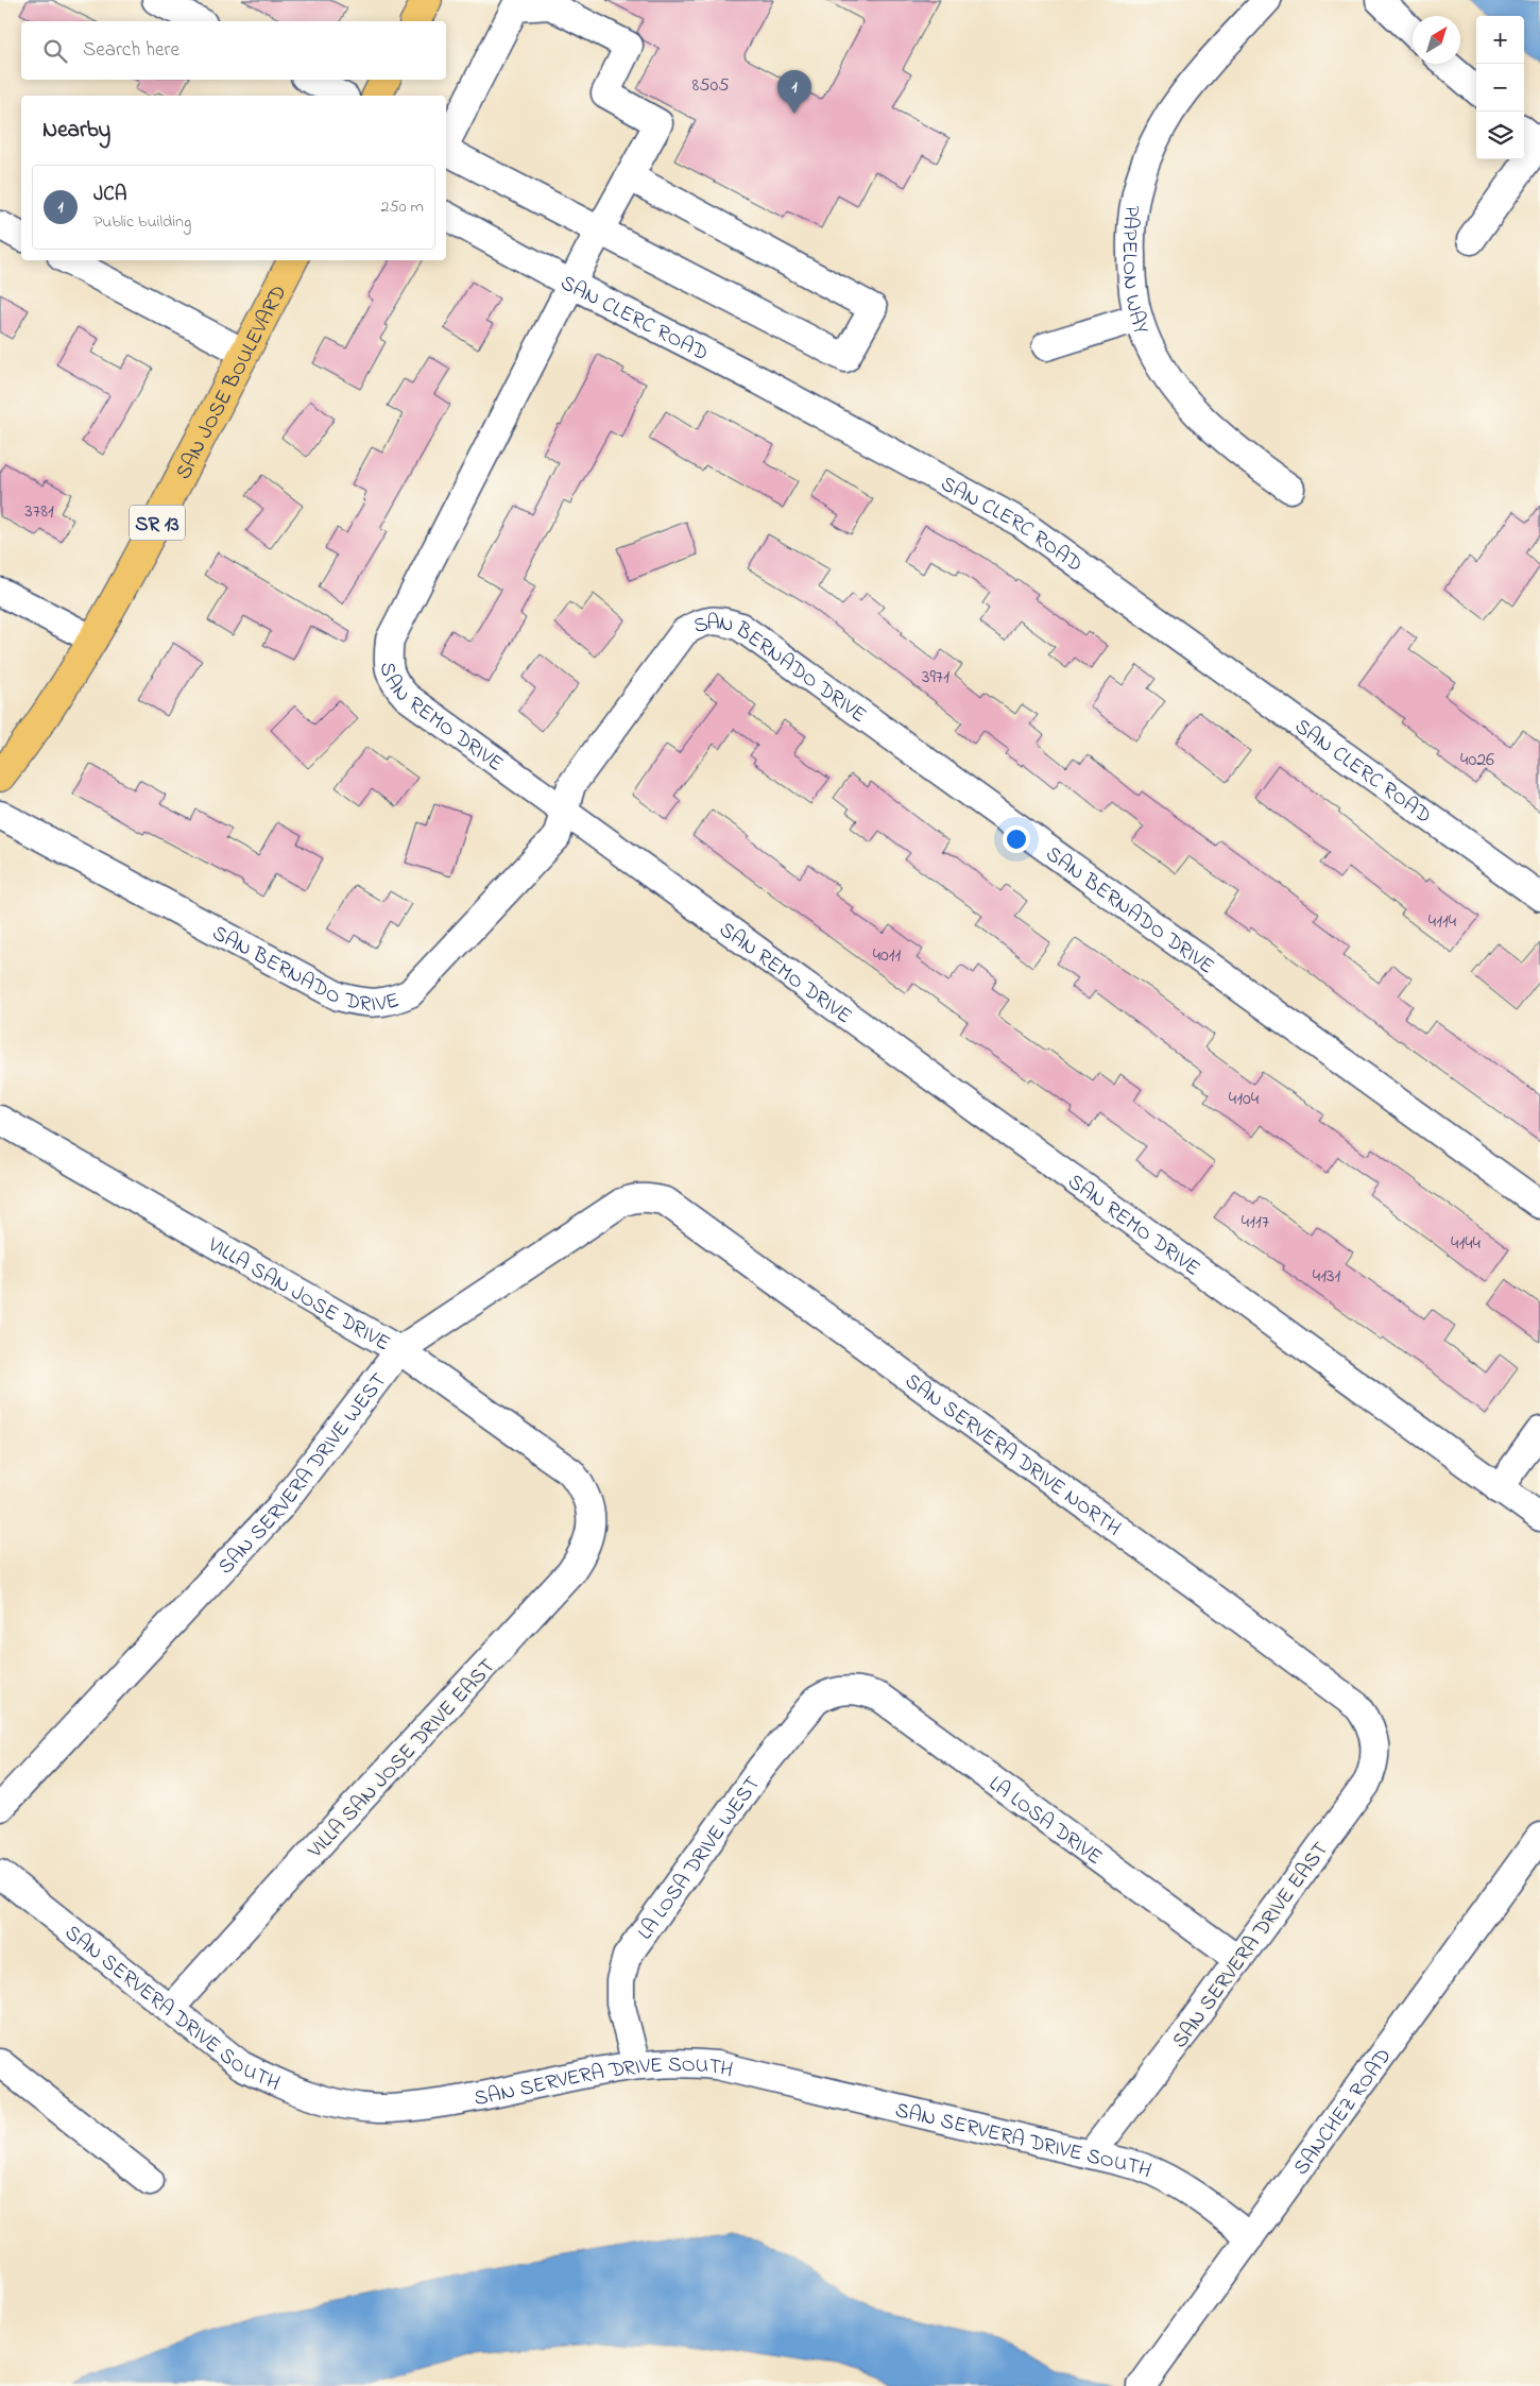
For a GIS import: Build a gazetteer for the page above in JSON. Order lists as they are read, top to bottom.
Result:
{
  "streets": {
    "main road": ["SAN JOSE BOULEVARD", "SR 13"],
    "street": [
      "PAPELON WAY",
      "SAN CLERC ROAD",
      "SAN BERNADO DRIVE",
      "SAN REMO DRIVE",
      "VILLA SAN JOSE DRIVE",
      "SAN SERVERA DRIVE NORTH",
      "SAN SERVERA DRIVE WEST",
      "VILLA SAN JOSE DRIVE EAST",
      "LA LOSA DRIVE",
      "LA LOSA DRIVE WEST",
      "SAN SERVERA DRIVE EAST",
      "SAN SERVERA DRIVE SOUTH",
      "SANCHEZ ROAD"
    ]
  },
  "crossings": [
    ["SAN CLERC ROAD", "SAN REMO DRIVE"],
    ["SAN BERNADO DRIVE", "SAN REMO DRIVE"],
    ["VILLA SAN JOSE DRIVE", "SAN SERVERA DRIVE WEST"],
    ["VILLA SAN JOSE DRIVE", "VILLA SAN JOSE DRIVE EAST"],
    ["SAN SERVERA DRIVE NORTH", "SAN SERVERA DRIVE WEST"],
    ["SAN SERVERA DRIVE NORTH", "SAN SERVERA DRIVE EAST"],
    ["VILLA SAN JOSE DRIVE EAST", "SAN SERVERA DRIVE SOUTH"],
    ["LA LOSA DRIVE", "LA LOSA DRIVE WEST"],
    ["LA LOSA DRIVE", "SAN SERVERA DRIVE EAST"],
    ["LA LOSA DRIVE WEST", "SAN SERVERA DRIVE SOUTH"],
    ["SAN SERVERA DRIVE EAST", "SAN SERVERA DRIVE SOUTH"],
    ["SAN SERVERA DRIVE SOUTH", "SANCHEZ ROAD"]
  ],
  "house_numbers": [
    "8505",
    "3781",
    "3971",
    "4026",
    "4114",
    "4011",
    "4104",
    "4117",
    "4144",
    "4131"
  ],
  "north": "top right",
  "page": {
    "map_buttons": ["+", "−"],
    "search": "Search here",
    "pins": "1",
    "heading": "Nearby",
    "list": [
      {
        "mark": "1",
        "name": "JCA",
        "note": "Public building",
        "value": "250 m"
      }
    ]
  }
}
